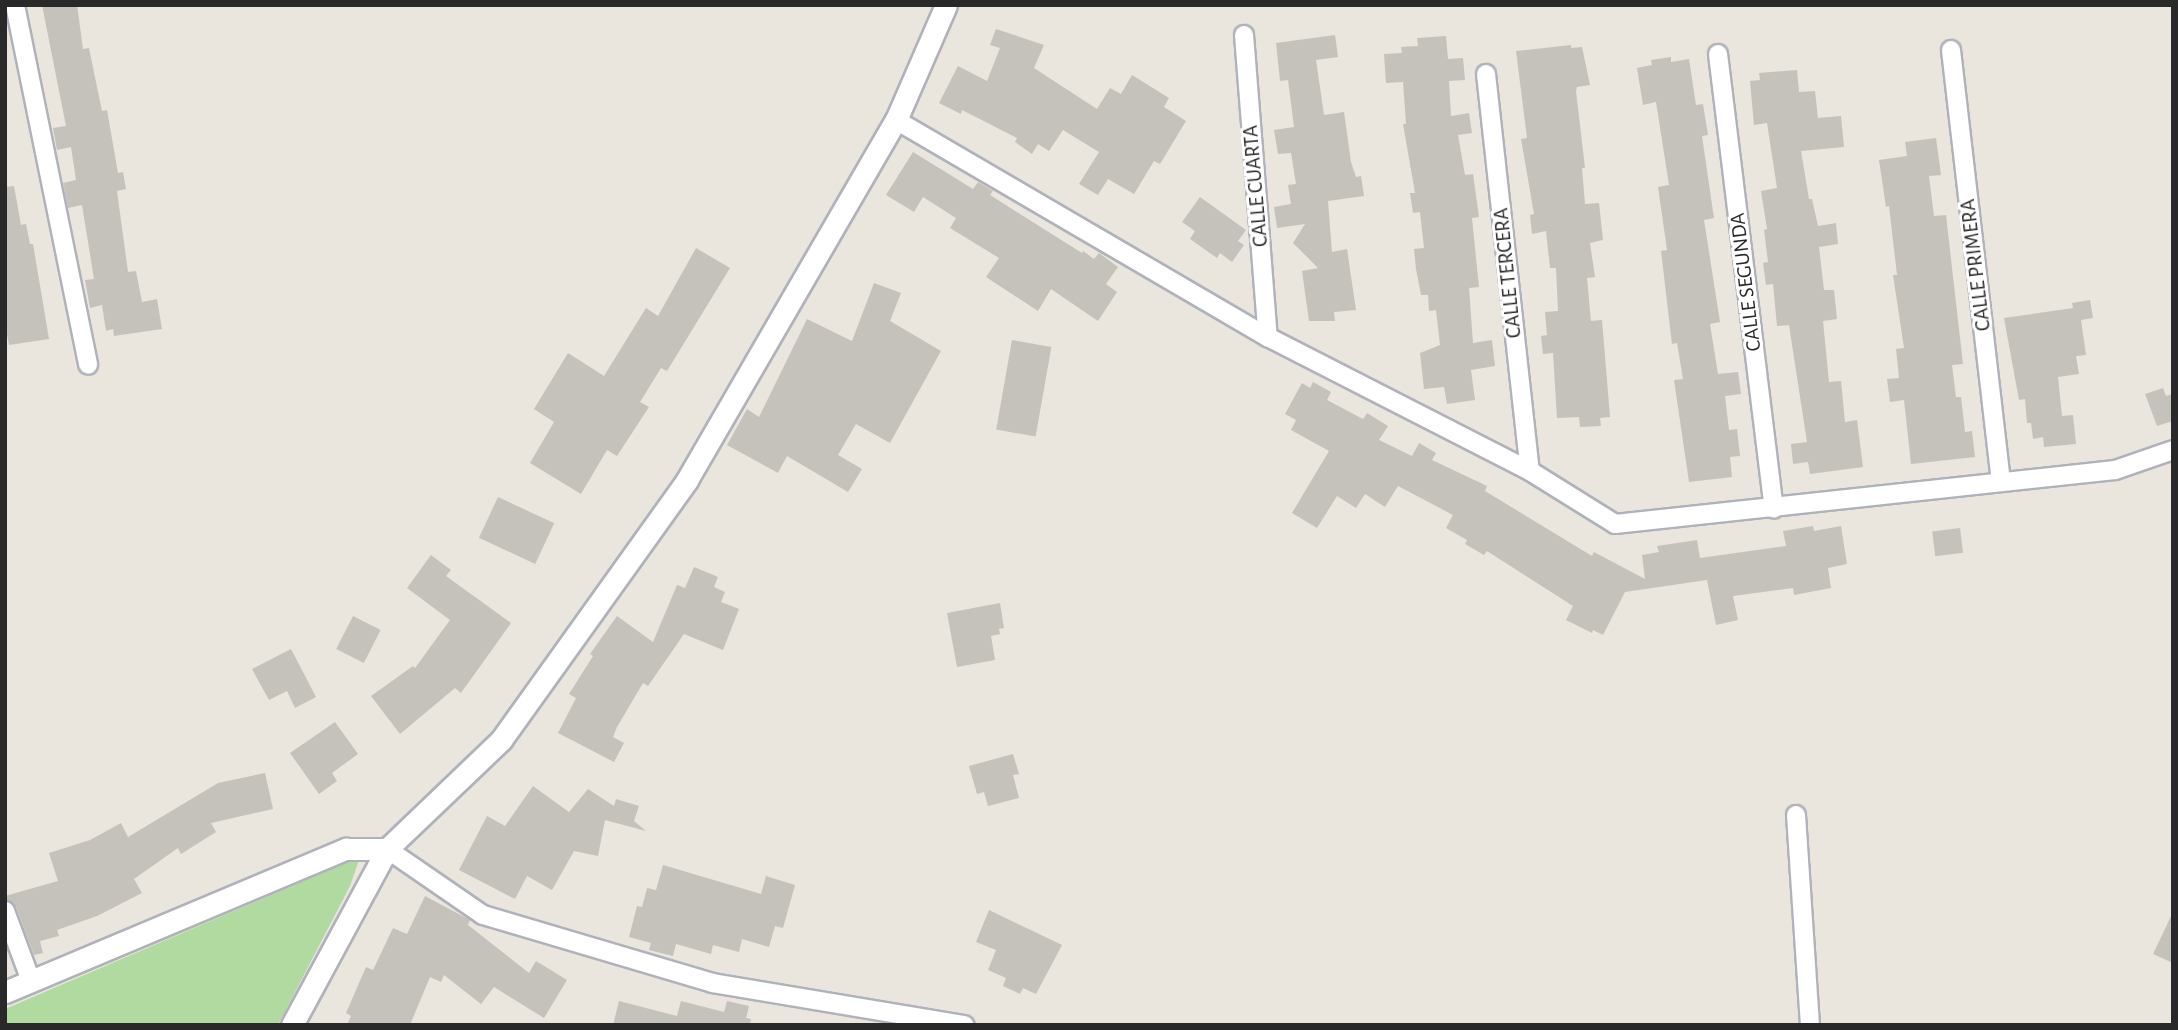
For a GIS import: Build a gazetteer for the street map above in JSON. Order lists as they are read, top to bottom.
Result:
{
  "streets": {
    "street": [
      "CALLE CUARTA",
      "CALLE PRIMERA",
      "CALLE TERCERA",
      "CALLE SEGUNDA"
    ]
  }
}
